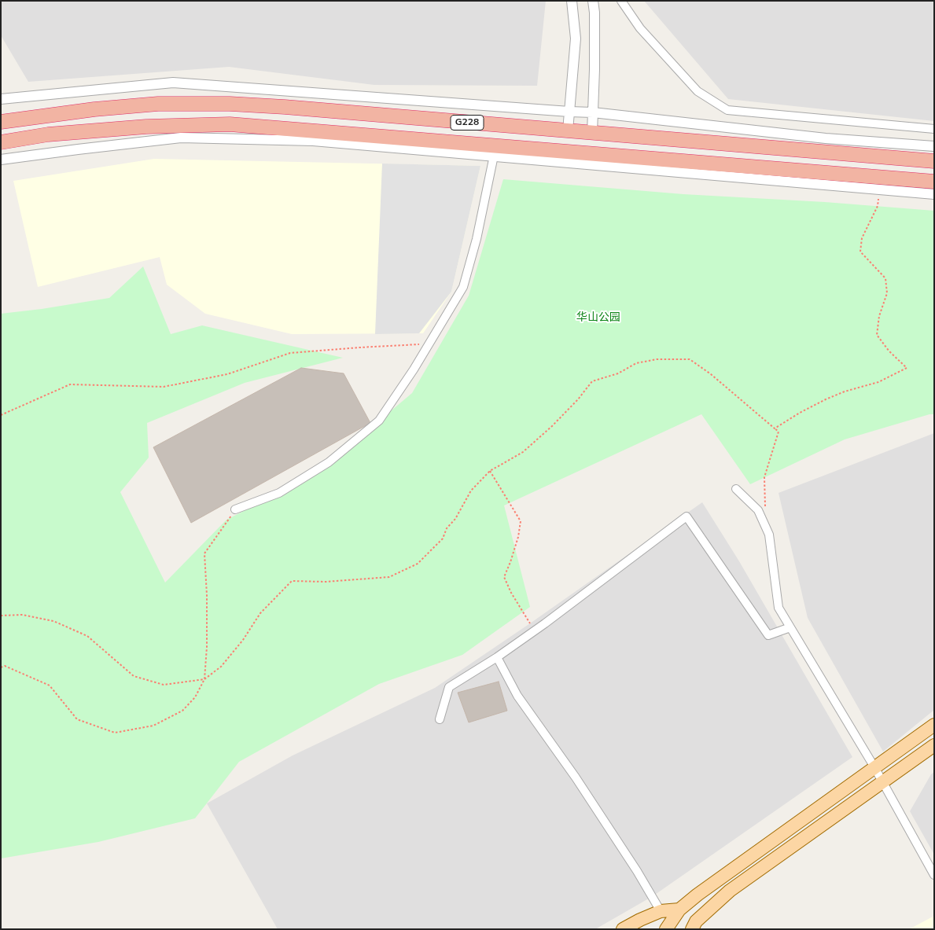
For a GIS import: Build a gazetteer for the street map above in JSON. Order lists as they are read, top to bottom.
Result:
{
  "streets": {
    "highway": ["G228"]
  },
  "parks": ["华山公园"]
}
